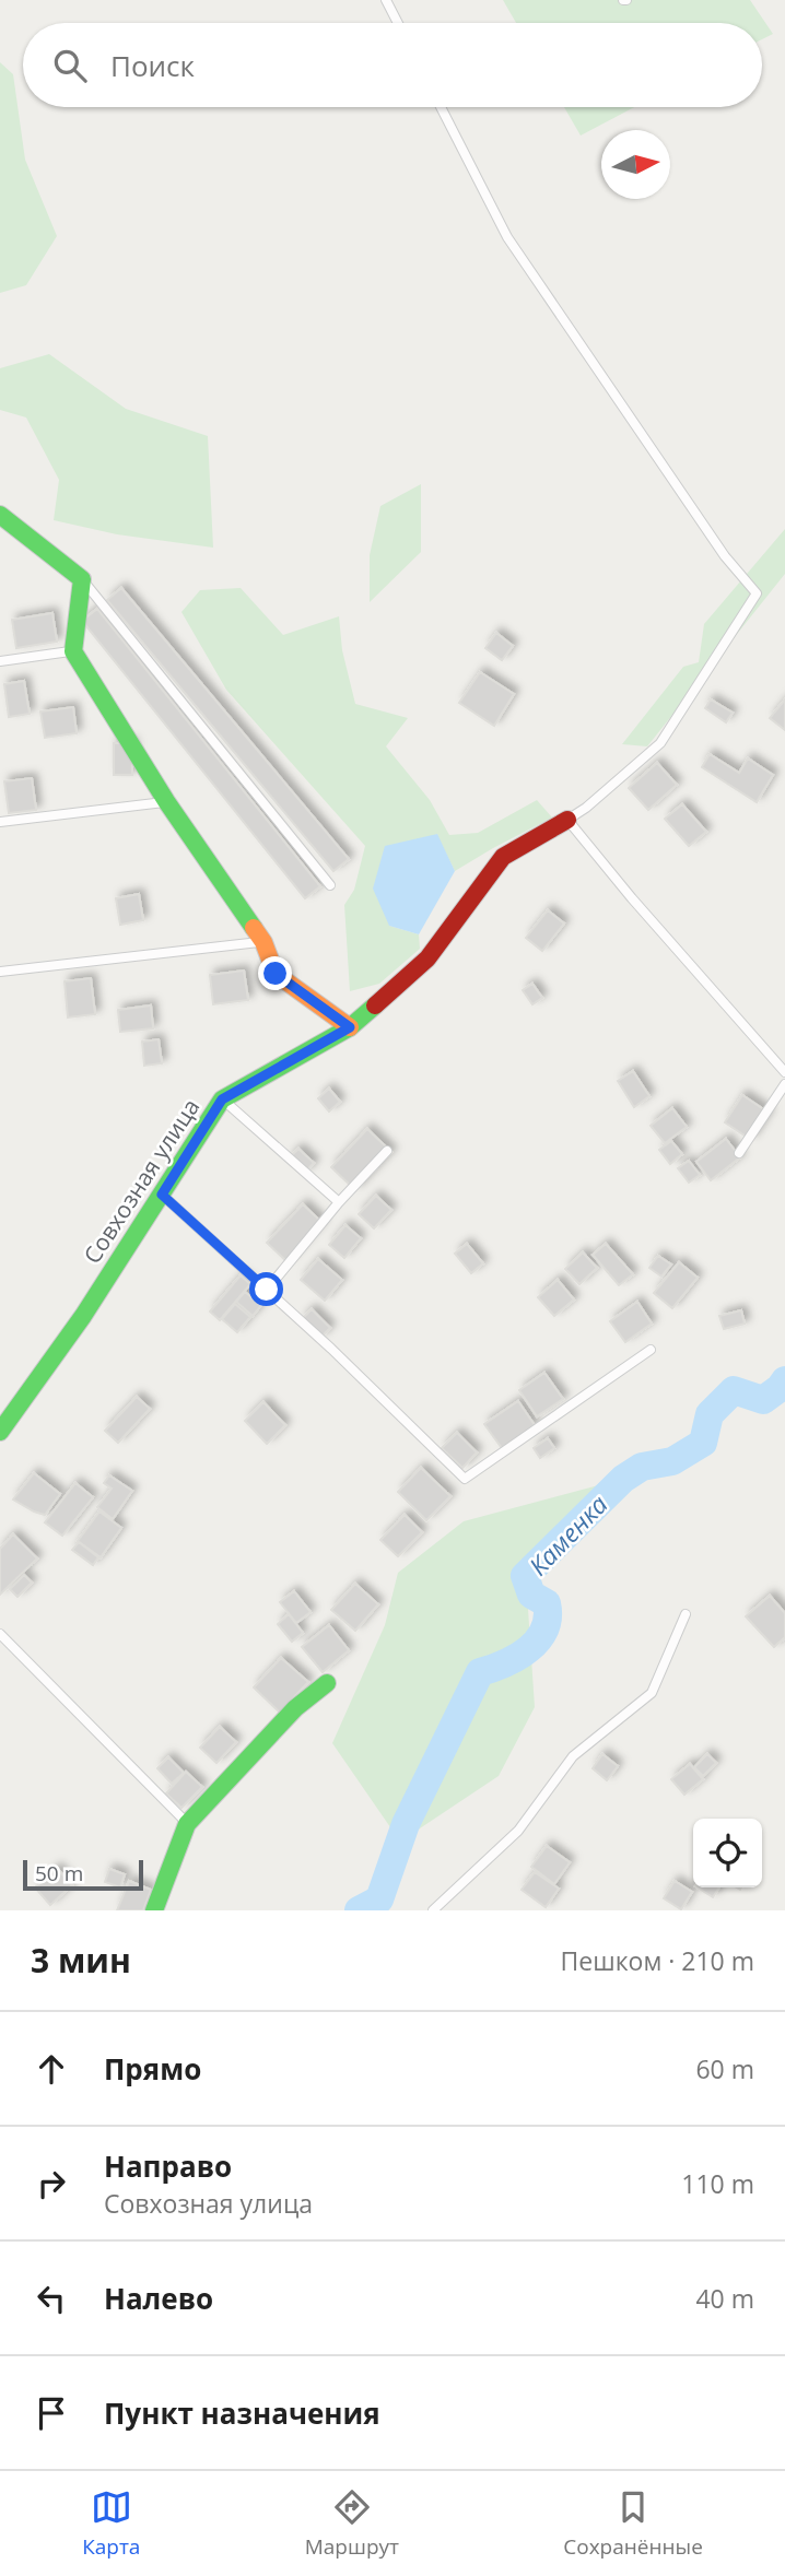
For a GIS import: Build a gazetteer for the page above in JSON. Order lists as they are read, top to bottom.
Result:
{
  "streets": {
    "street": ["Совхозная улица"]
  },
  "water": ["Каменка"],
  "scale_bar": "50 m",
  "north": "right",
  "page": {
    "search": "Поиск",
    "scale": "50 m",
    "heading": ["3 мин", "Пешком · 210 m"],
    "list": [
      ["Прямо", "60 m"],
      ["Направо", "Совхозная улица", "110 m"],
      ["Налево", "40 m"],
      "Пункт назначения"
    ],
    "nav": ["Карта", "Маршрут", "Сохранённые"]
  }
}
